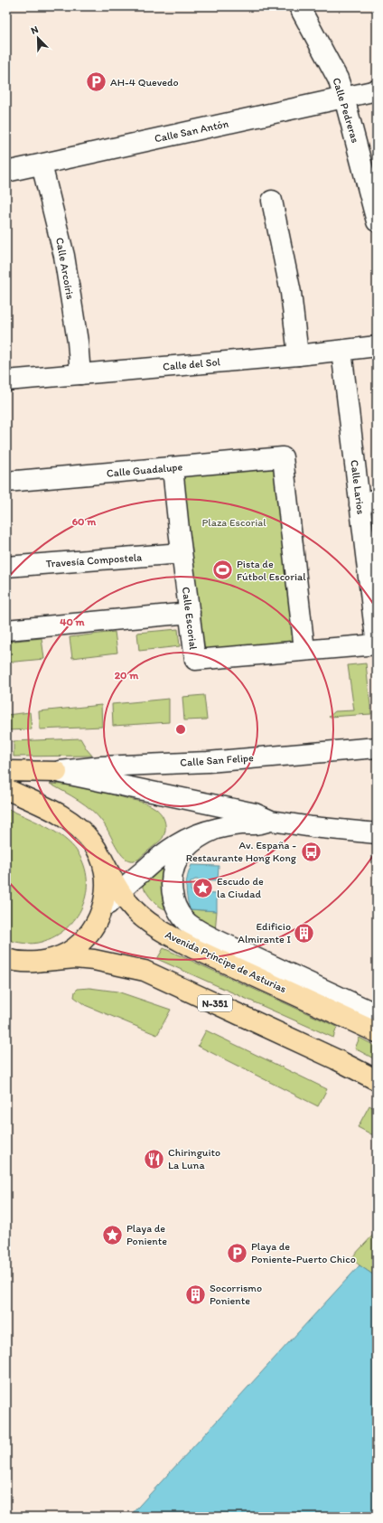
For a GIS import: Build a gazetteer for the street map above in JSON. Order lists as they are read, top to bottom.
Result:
{
  "streets": {
    "highway": ["Avenida Príncipe de Asturias", "N-351"],
    "street": [
      "Calle Pedreras",
      "Calle San Antón",
      "Calle Arcoíris",
      "Calle del Sol",
      "Calle Guadalupe",
      "Calle Larios",
      "Travesía Compostela",
      "Calle Escorial",
      "Calle San Felipe"
    ]
  },
  "crossings": [
    ["Calle Pedreras", "Calle San Antón"],
    ["Calle San Antón", "Calle Arcoíris"],
    ["Calle Arcoíris", "Calle del Sol"],
    ["Calle del Sol", "Calle Larios"],
    ["Calle Guadalupe", "Calle Escorial"],
    ["Calle Larios", "Calle Escorial"],
    ["Travesía Compostela", "Calle Escorial"],
    ["Avenida Príncipe de Asturias", "N-351"]
  ],
  "parks": ["Plaza Escorial"],
  "places": {
    "parking": ["AH-4 Quevedo", "Playa de Poniente-Puerto Chico"],
    "sports": ["Pista de Fútbol Escorial"],
    "bus stop": ["Av. España - Restaurante Hong Kong"],
    "place": ["Escudo de la Ciudad", "Playa de Poniente"],
    "building": ["Edificio Almirante I", "Socorrismo Poniente"],
    "restaurant": ["Chiringuito La Luna"]
  },
  "north": "top left",
  "rings": ["60 m", "40 m", "20 m"]
}
